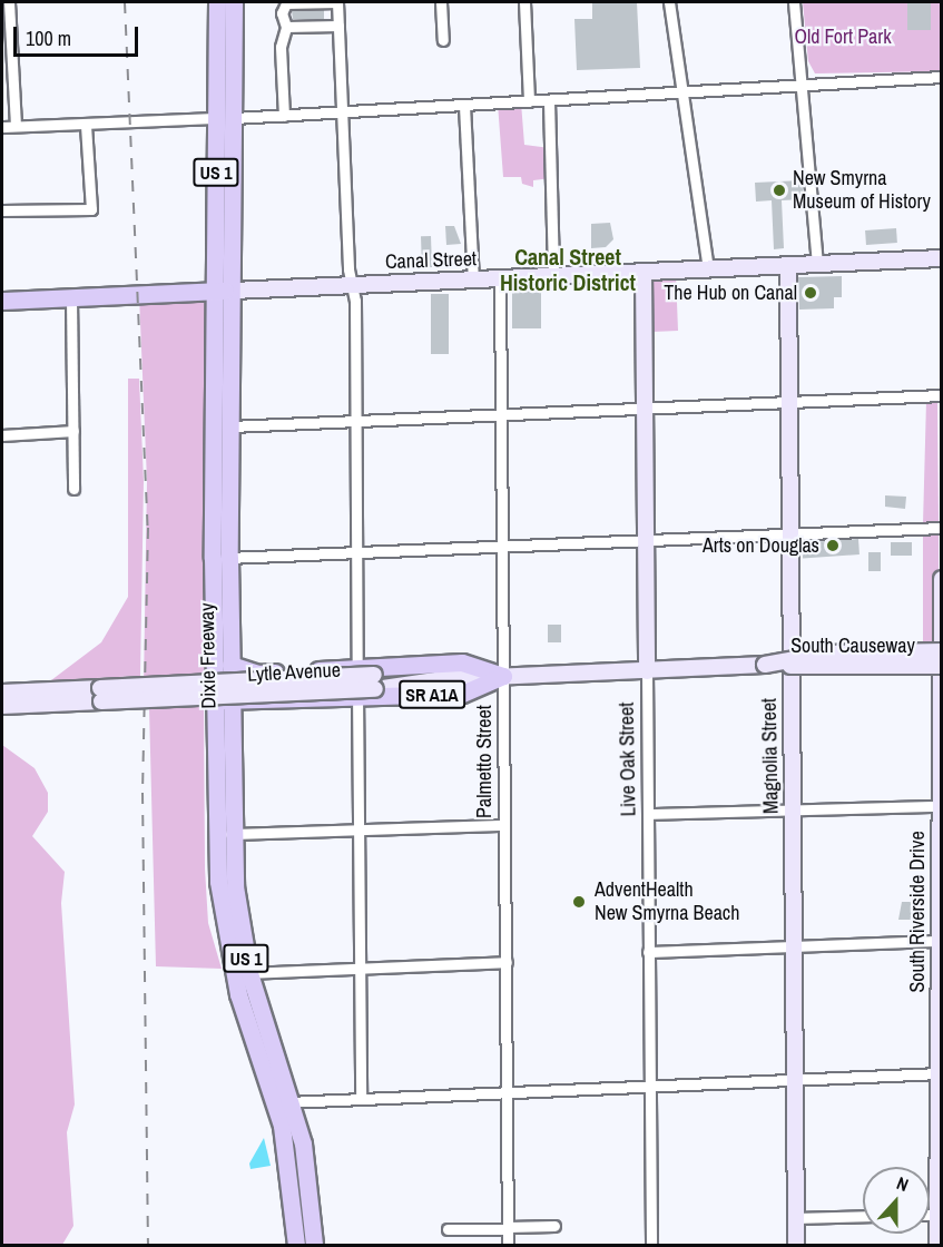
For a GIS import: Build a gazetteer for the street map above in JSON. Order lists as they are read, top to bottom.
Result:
{
  "streets": {
    "main road": [
      "US 1",
      "Canal Street",
      "Dixie Freeway",
      "SR A1A"
    ],
    "street": [
      "South Causeway",
      "Lytle Avenue",
      "Magnolia Street",
      "Live Oak Street",
      "Palmetto Street",
      "South Riverside Drive"
    ]
  },
  "crossings": [
    ["Canal Street", "Dixie Freeway"],
    ["Canal Street", "Magnolia Street"],
    ["Canal Street", "Live Oak Street"],
    ["Canal Street", "Palmetto Street"],
    ["South Causeway", "Lytle Avenue"],
    ["South Causeway", "Live Oak Street"],
    ["Dixie Freeway", "SR A1A"],
    ["Lytle Avenue", "SR A1A"],
    ["Lytle Avenue", "Live Oak Street"],
    ["Lytle Avenue", "Palmetto Street"],
    ["SR A1A", "Palmetto Street"]
  ],
  "districts": ["Canal Street Historic District"],
  "parks": ["Old Fort Park"],
  "places": [
    "New Smyrna Museum of History",
    "The Hub on Canal",
    "Arts on Douglas",
    "AdventHealth New Smyrna Beach"
  ],
  "scale_bar": "100 m",
  "north": "top"
}
